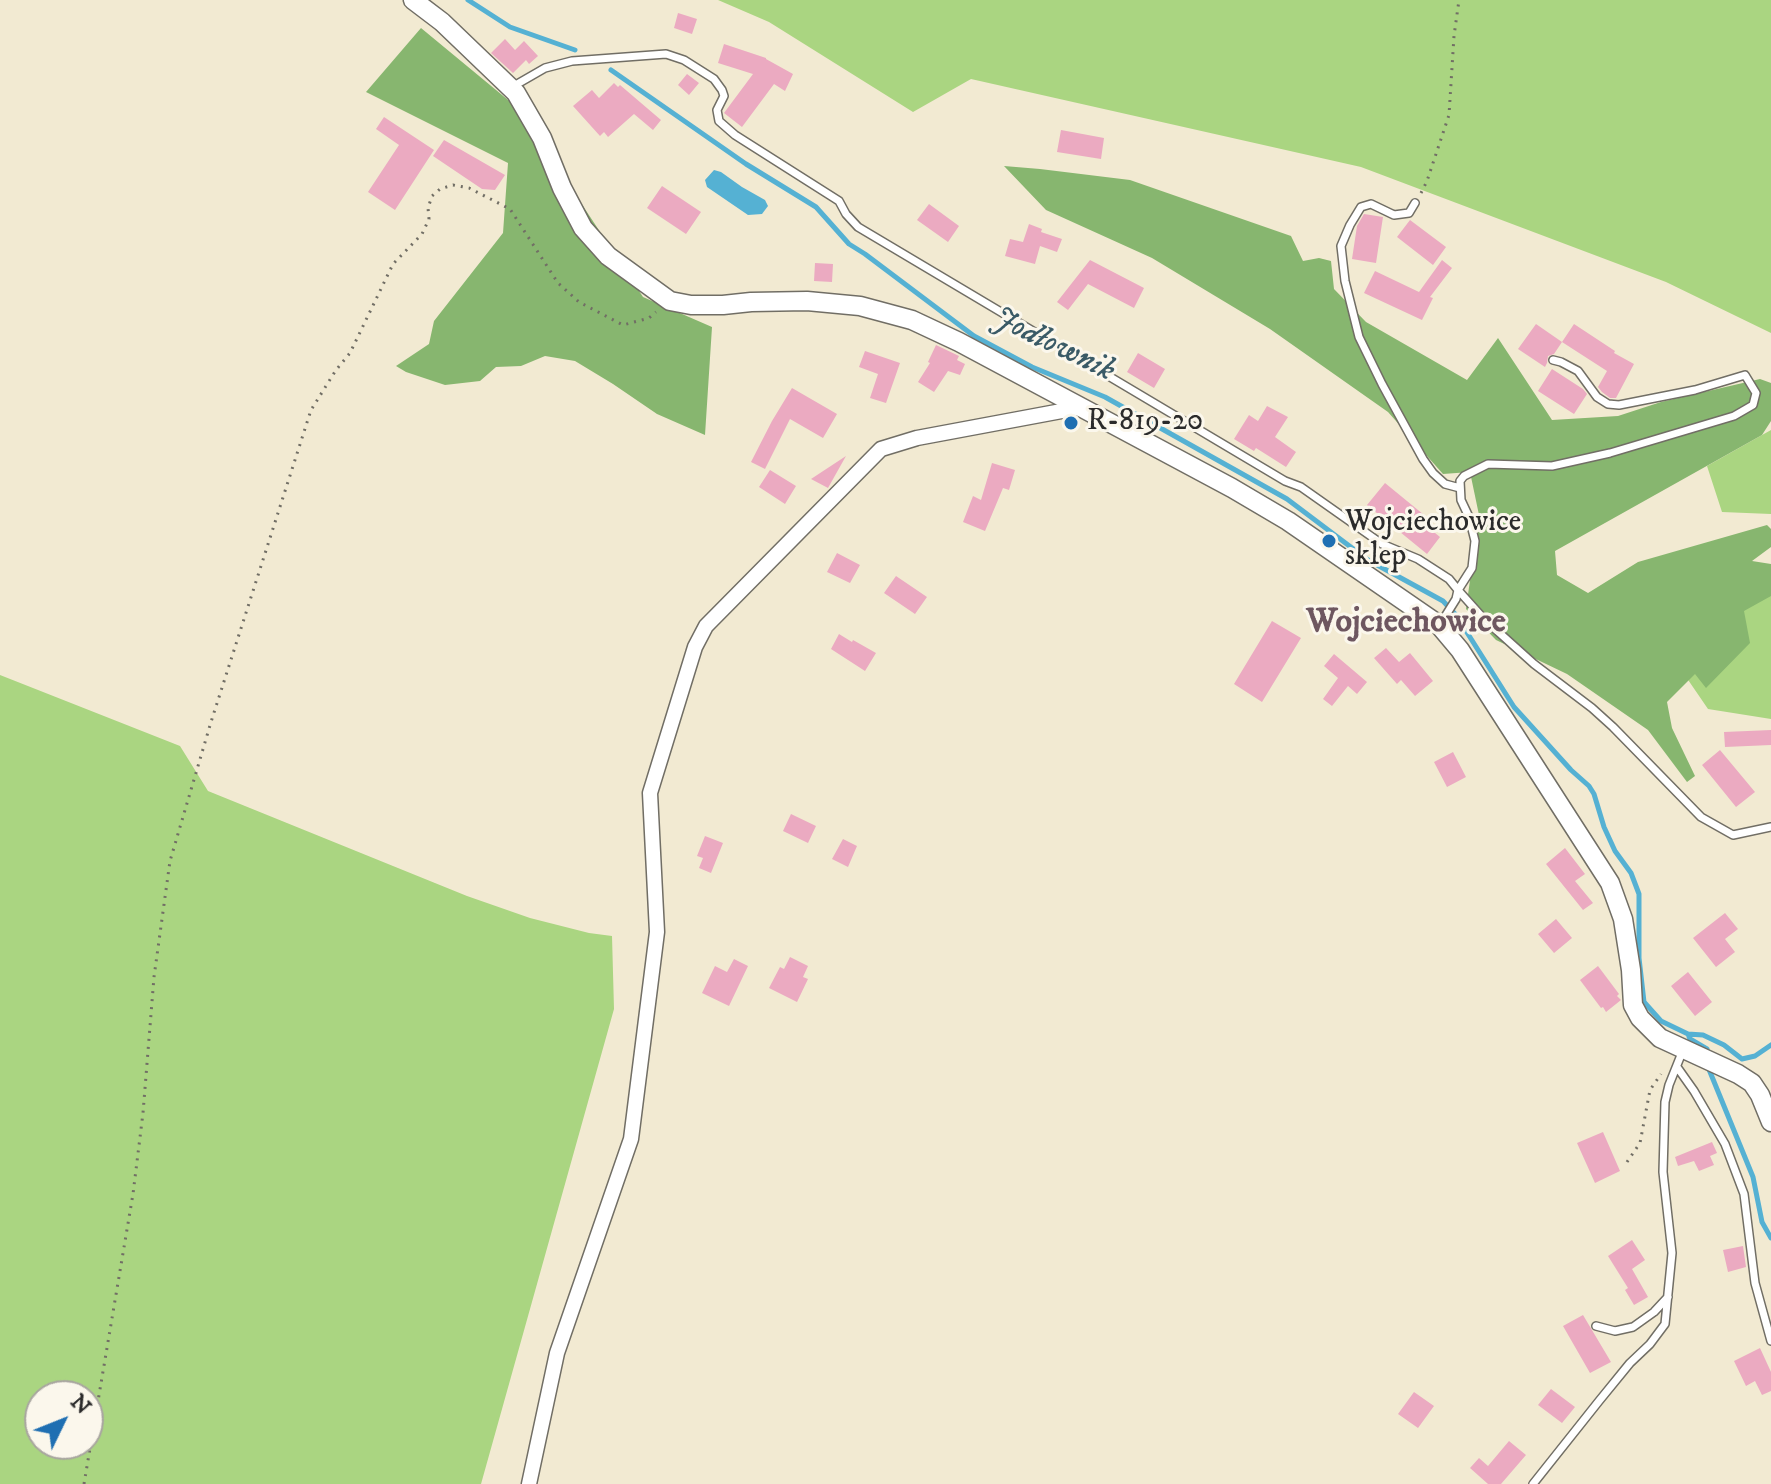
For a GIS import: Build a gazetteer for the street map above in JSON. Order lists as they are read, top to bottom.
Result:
{
  "districts": ["Wojciechowice"],
  "water": ["Jodłownik"],
  "places": ["R-819-20", "Wojciechowice sklep"],
  "north": "top right"
}
